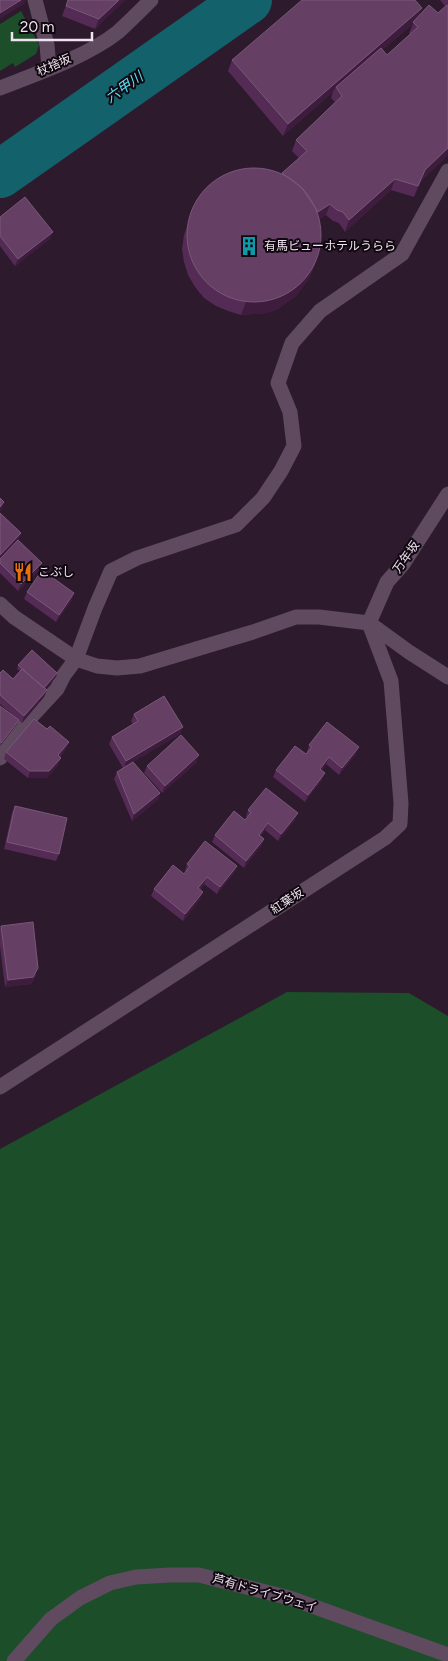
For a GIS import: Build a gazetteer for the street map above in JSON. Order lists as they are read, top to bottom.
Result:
{
  "streets": {
    "street": [
      "杖捨坂",
      "万年坂",
      "紅葉坂",
      "芦有ドライブウェイ"
    ]
  },
  "crossings": [
    ["万年坂", "紅葉坂"]
  ],
  "water": ["六甲川"],
  "places": {
    "building": ["有馬ビューホテルうらら"],
    "restaurant": ["こぶし"]
  },
  "scale_bar": "20 m"
}
